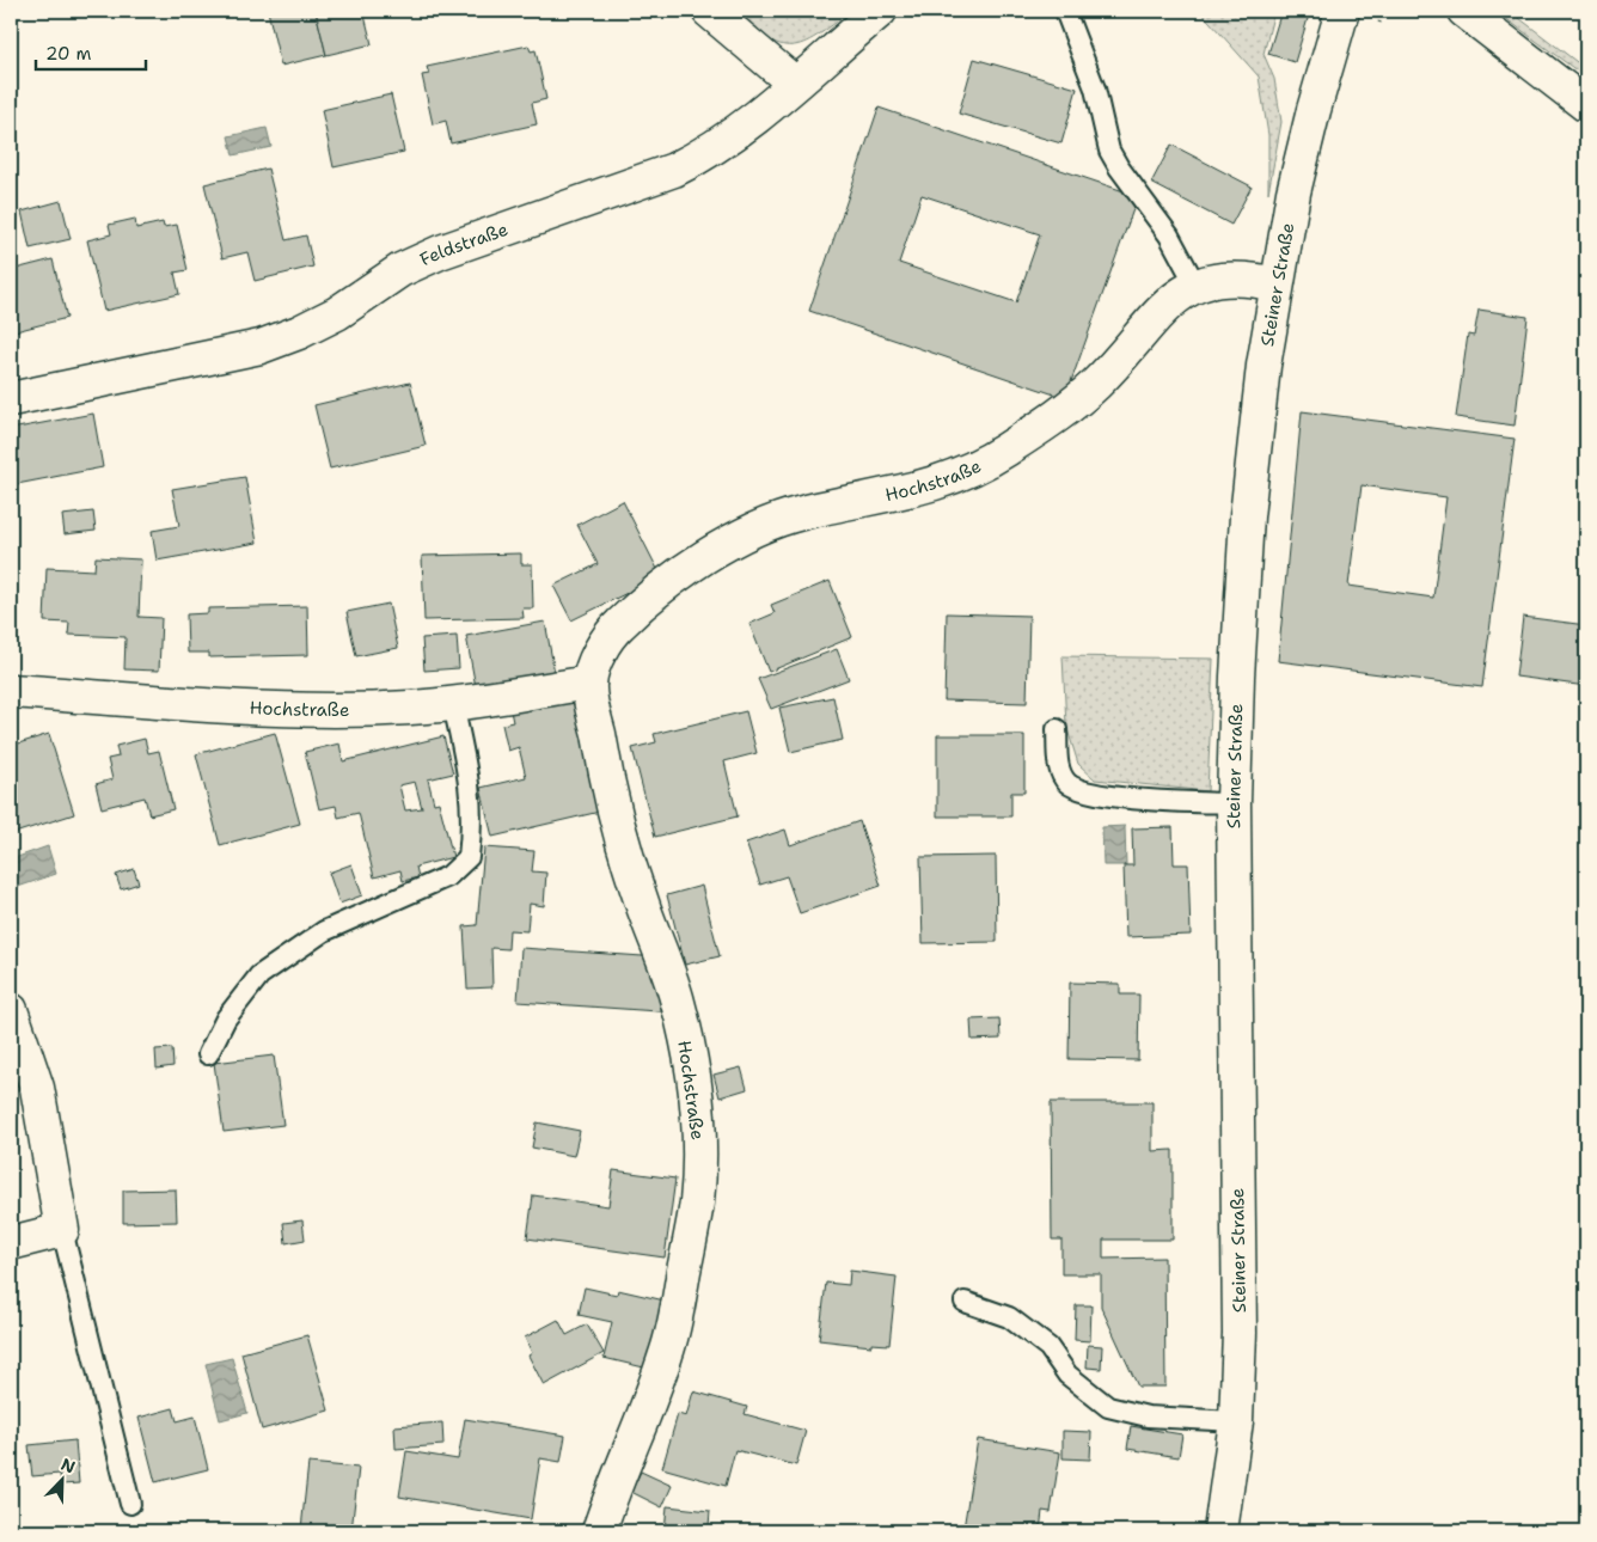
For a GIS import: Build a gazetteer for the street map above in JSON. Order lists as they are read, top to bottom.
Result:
{
  "streets": {
    "street": ["Feldstraße", "Steiner Straße", "Hochstraße"]
  },
  "crossings": [
    ["Steiner Straße", "Hochstraße"]
  ],
  "scale_bar": "20 m",
  "north": "top right"
}
